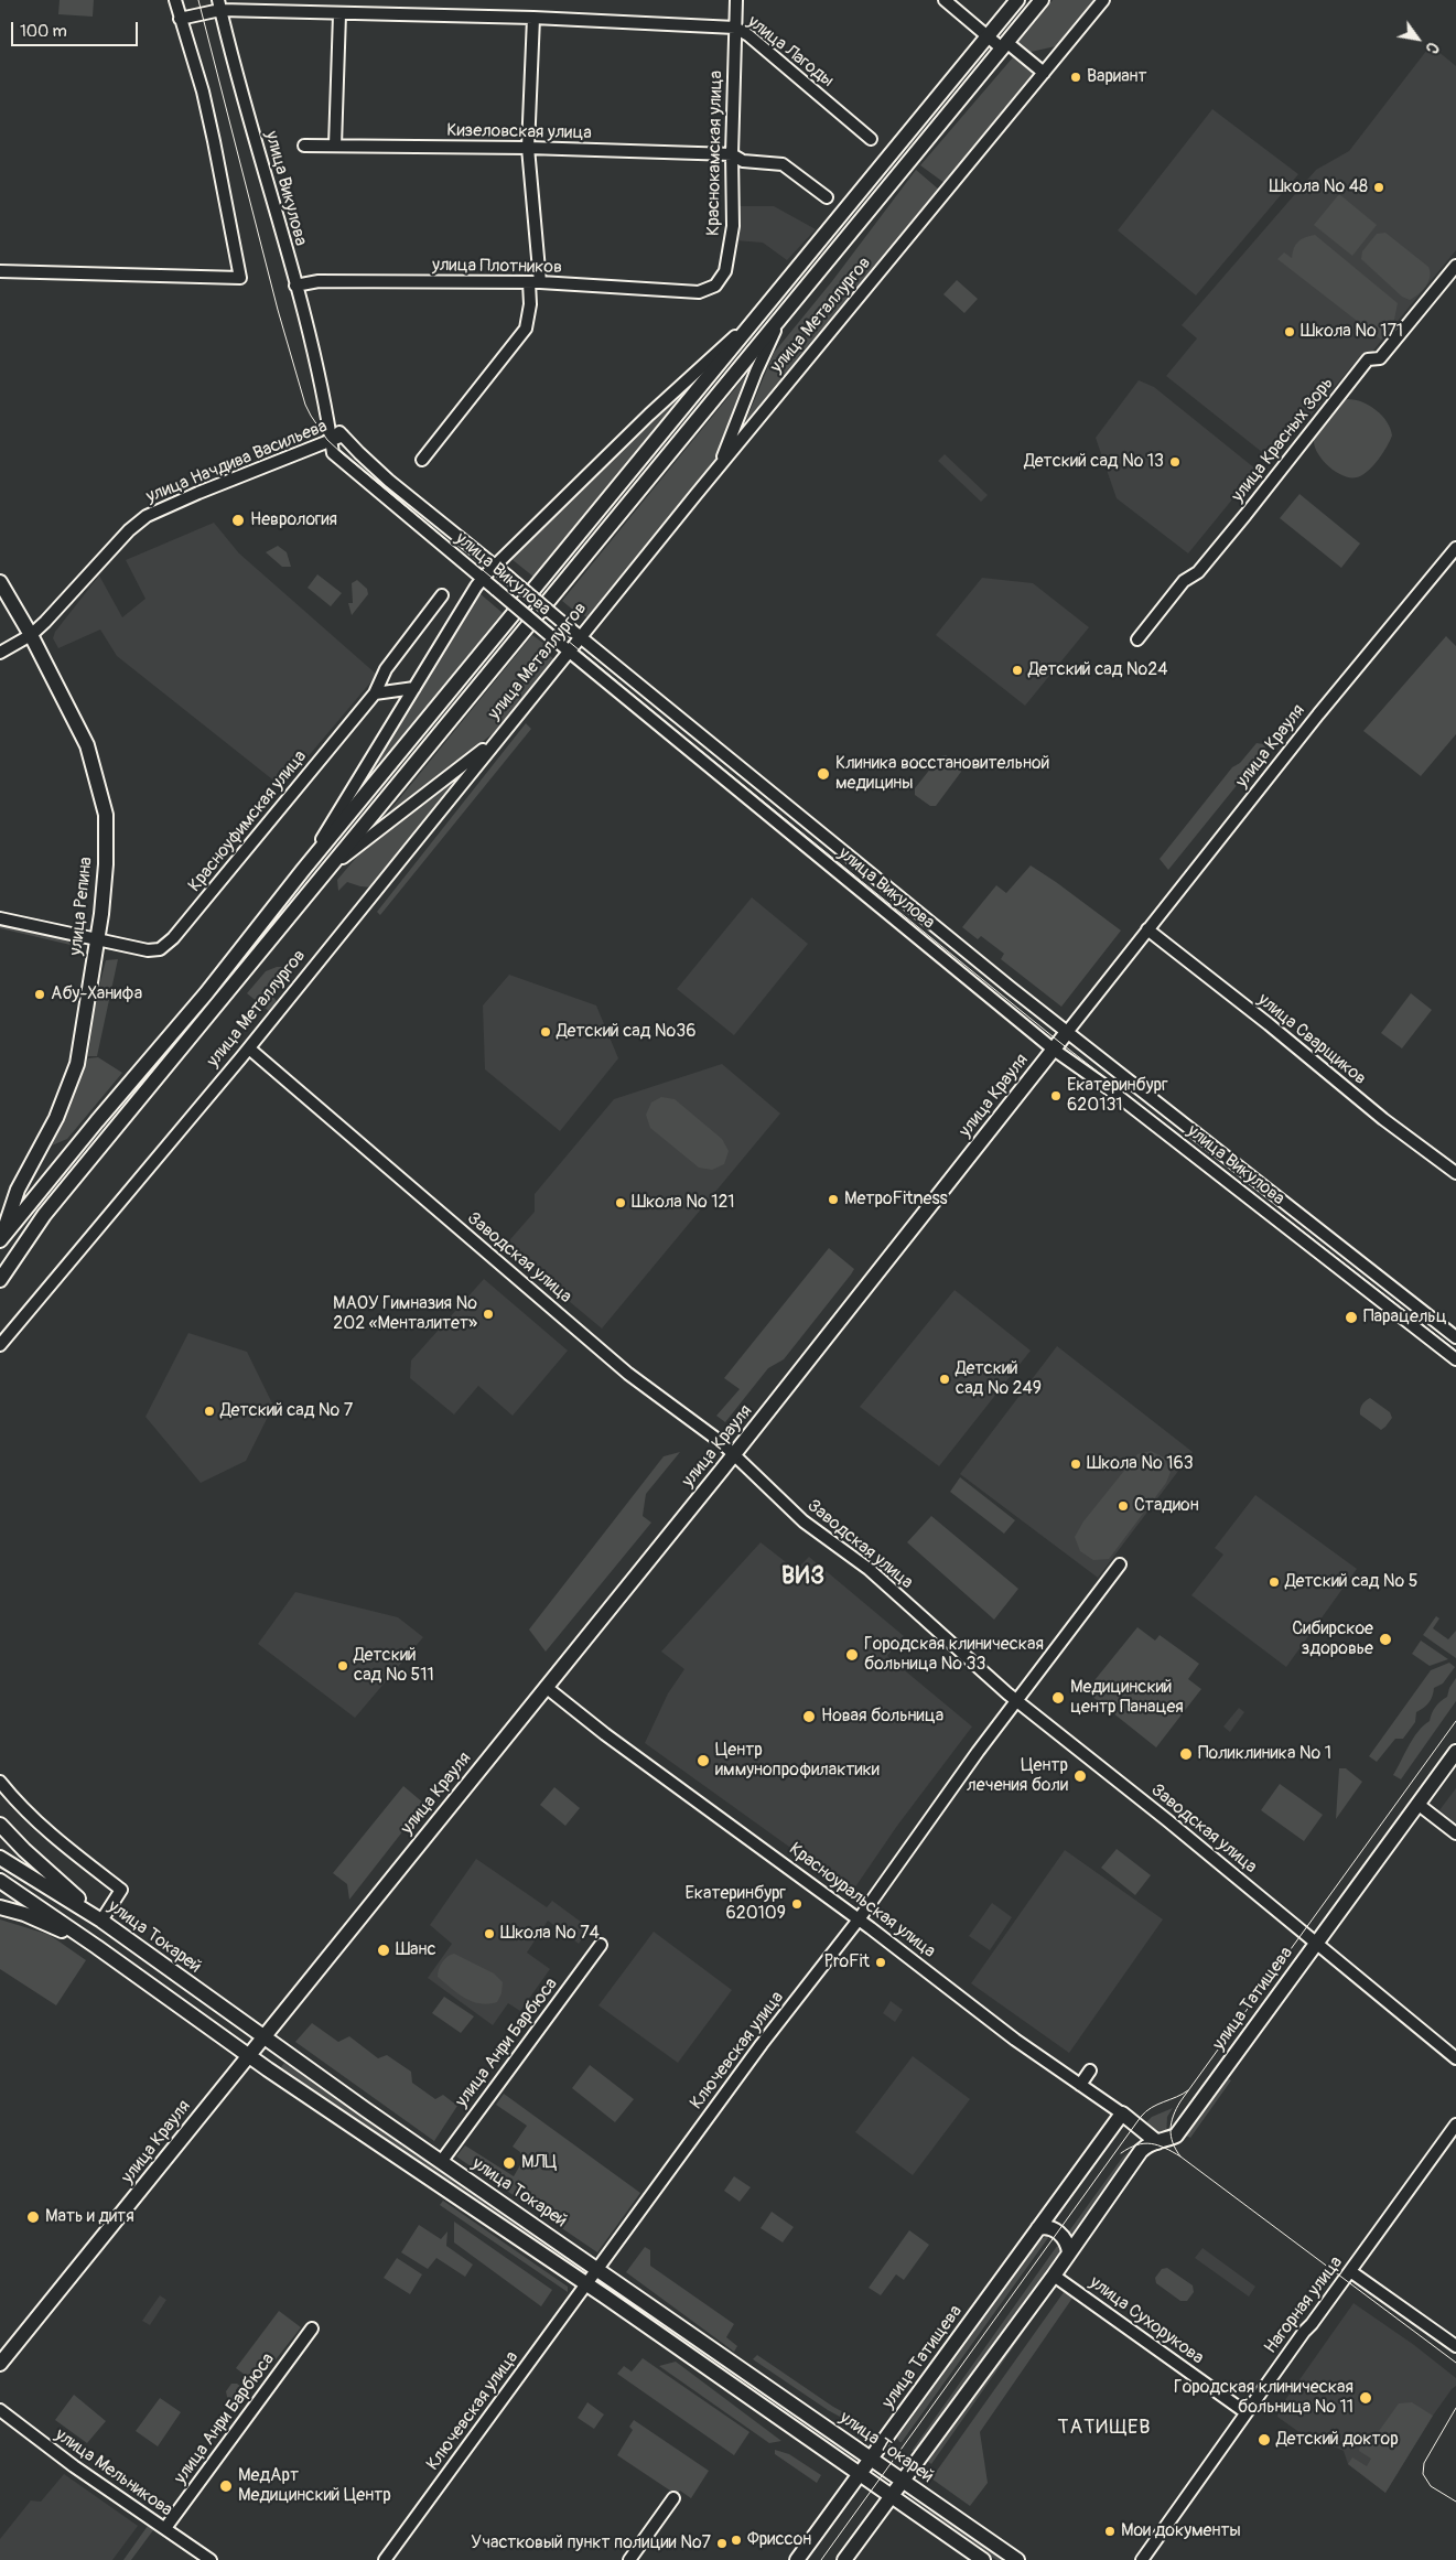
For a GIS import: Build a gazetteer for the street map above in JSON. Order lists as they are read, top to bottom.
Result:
{
  "streets": {
    "main road": [
      "улица Металлургов",
      "улица Крауля",
      "улица Репина",
      "Красноуральская улица",
      "улица Токарей",
      "улица Татищева"
    ],
    "street": [
      "улица Лагоды",
      "Кизеловская улица",
      "Краснокамская улица",
      "улица Викулова",
      "улица Плотников",
      "улица Красных Зорь",
      "улица Начдива Васильева",
      "Красноуфимская улица",
      "улица Сварщиков",
      "Заводская улица",
      "улица Анри Барбюса",
      "Ключевская улица",
      "Нагорная улица",
      "улица Сухорукова",
      "улица Мельникова"
    ]
  },
  "crossings": [
    ["улица Лагоды", "Краснокамская улица"],
    ["улица Лагоды", "улица Викулова"],
    ["Кизеловская улица", "Краснокамская улица"],
    ["Краснокамская улица", "улица Плотников"],
    ["улица Викулова", "улица Плотников"],
    ["улица Викулова", "улица Металлургов"],
    ["улица Викулова", "улица Начдива Васильева"],
    ["улица Викулова", "улица Крауля"],
    ["улица Металлургов", "Заводская улица"],
    ["улица Начдива Васильева", "улица Репина"],
    ["улица Крауля", "улица Сварщиков"],
    ["улица Крауля", "Заводская улица"],
    ["улица Крауля", "Красноуральская улица"],
    ["улица Крауля", "улица Токарей"],
    ["Красноуфимская улица", "улица Репина"],
    ["Заводская улица", "улица Татищева"],
    ["Заводская улица", "Ключевская улица"],
    ["Красноуральская улица", "улица Татищева"],
    ["Красноуральская улица", "Ключевская улица"],
    ["улица Токарей", "улица Татищева"],
    ["улица Токарей", "улица Анри Барбюса"],
    ["улица Токарей", "Ключевская улица"],
    ["улица Татищева", "улица Сухорукова"],
    ["улица Анри Барбюса", "улица Мельникова"],
    ["Нагорная улица", "улица Сухорукова"]
  ],
  "districts": ["ВИЗ", "ТАТИЩЕВ"],
  "places": [
    "Вариант",
    "Школа № 48",
    "Школа № 171",
    "Детский сад № 13",
    "Неврология",
    "Детский сад №24",
    "Клиника восстановительной медицины",
    "Абу-Ханифа",
    "Детский сад №36",
    "Екатеринбург 620131",
    "МетроFitness",
    "Школа № 121",
    "МАОУ Гимназия № 202 «Менталитет»",
    "Парацельц",
    "Детский сад № 249",
    "Детский сад № 7",
    "Школа № 163",
    "Стадион",
    "Детский сад № 5",
    "Сибирское здоровье",
    "Городская клиническая больница № 33",
    "Детский сад № 511",
    "Медицинский центр Панацея",
    "Новая больница",
    "Поликлиника № 1",
    "Центр иммунопрофилактики",
    "Центр лечения боли",
    "Екатеринбург 620109",
    "Школа № 74",
    "Шанс",
    "ProFit",
    "МЛЦ",
    "Мать и дитя",
    "Городская клиническая больница № 11",
    "Детский доктор",
    "МедАрт Медицинский Центр",
    "Мои документы",
    "Фриссон",
    "Участковый пункт полиции №7"
  ],
  "scale_bar": "100 m",
  "north": "bottom right"
}
